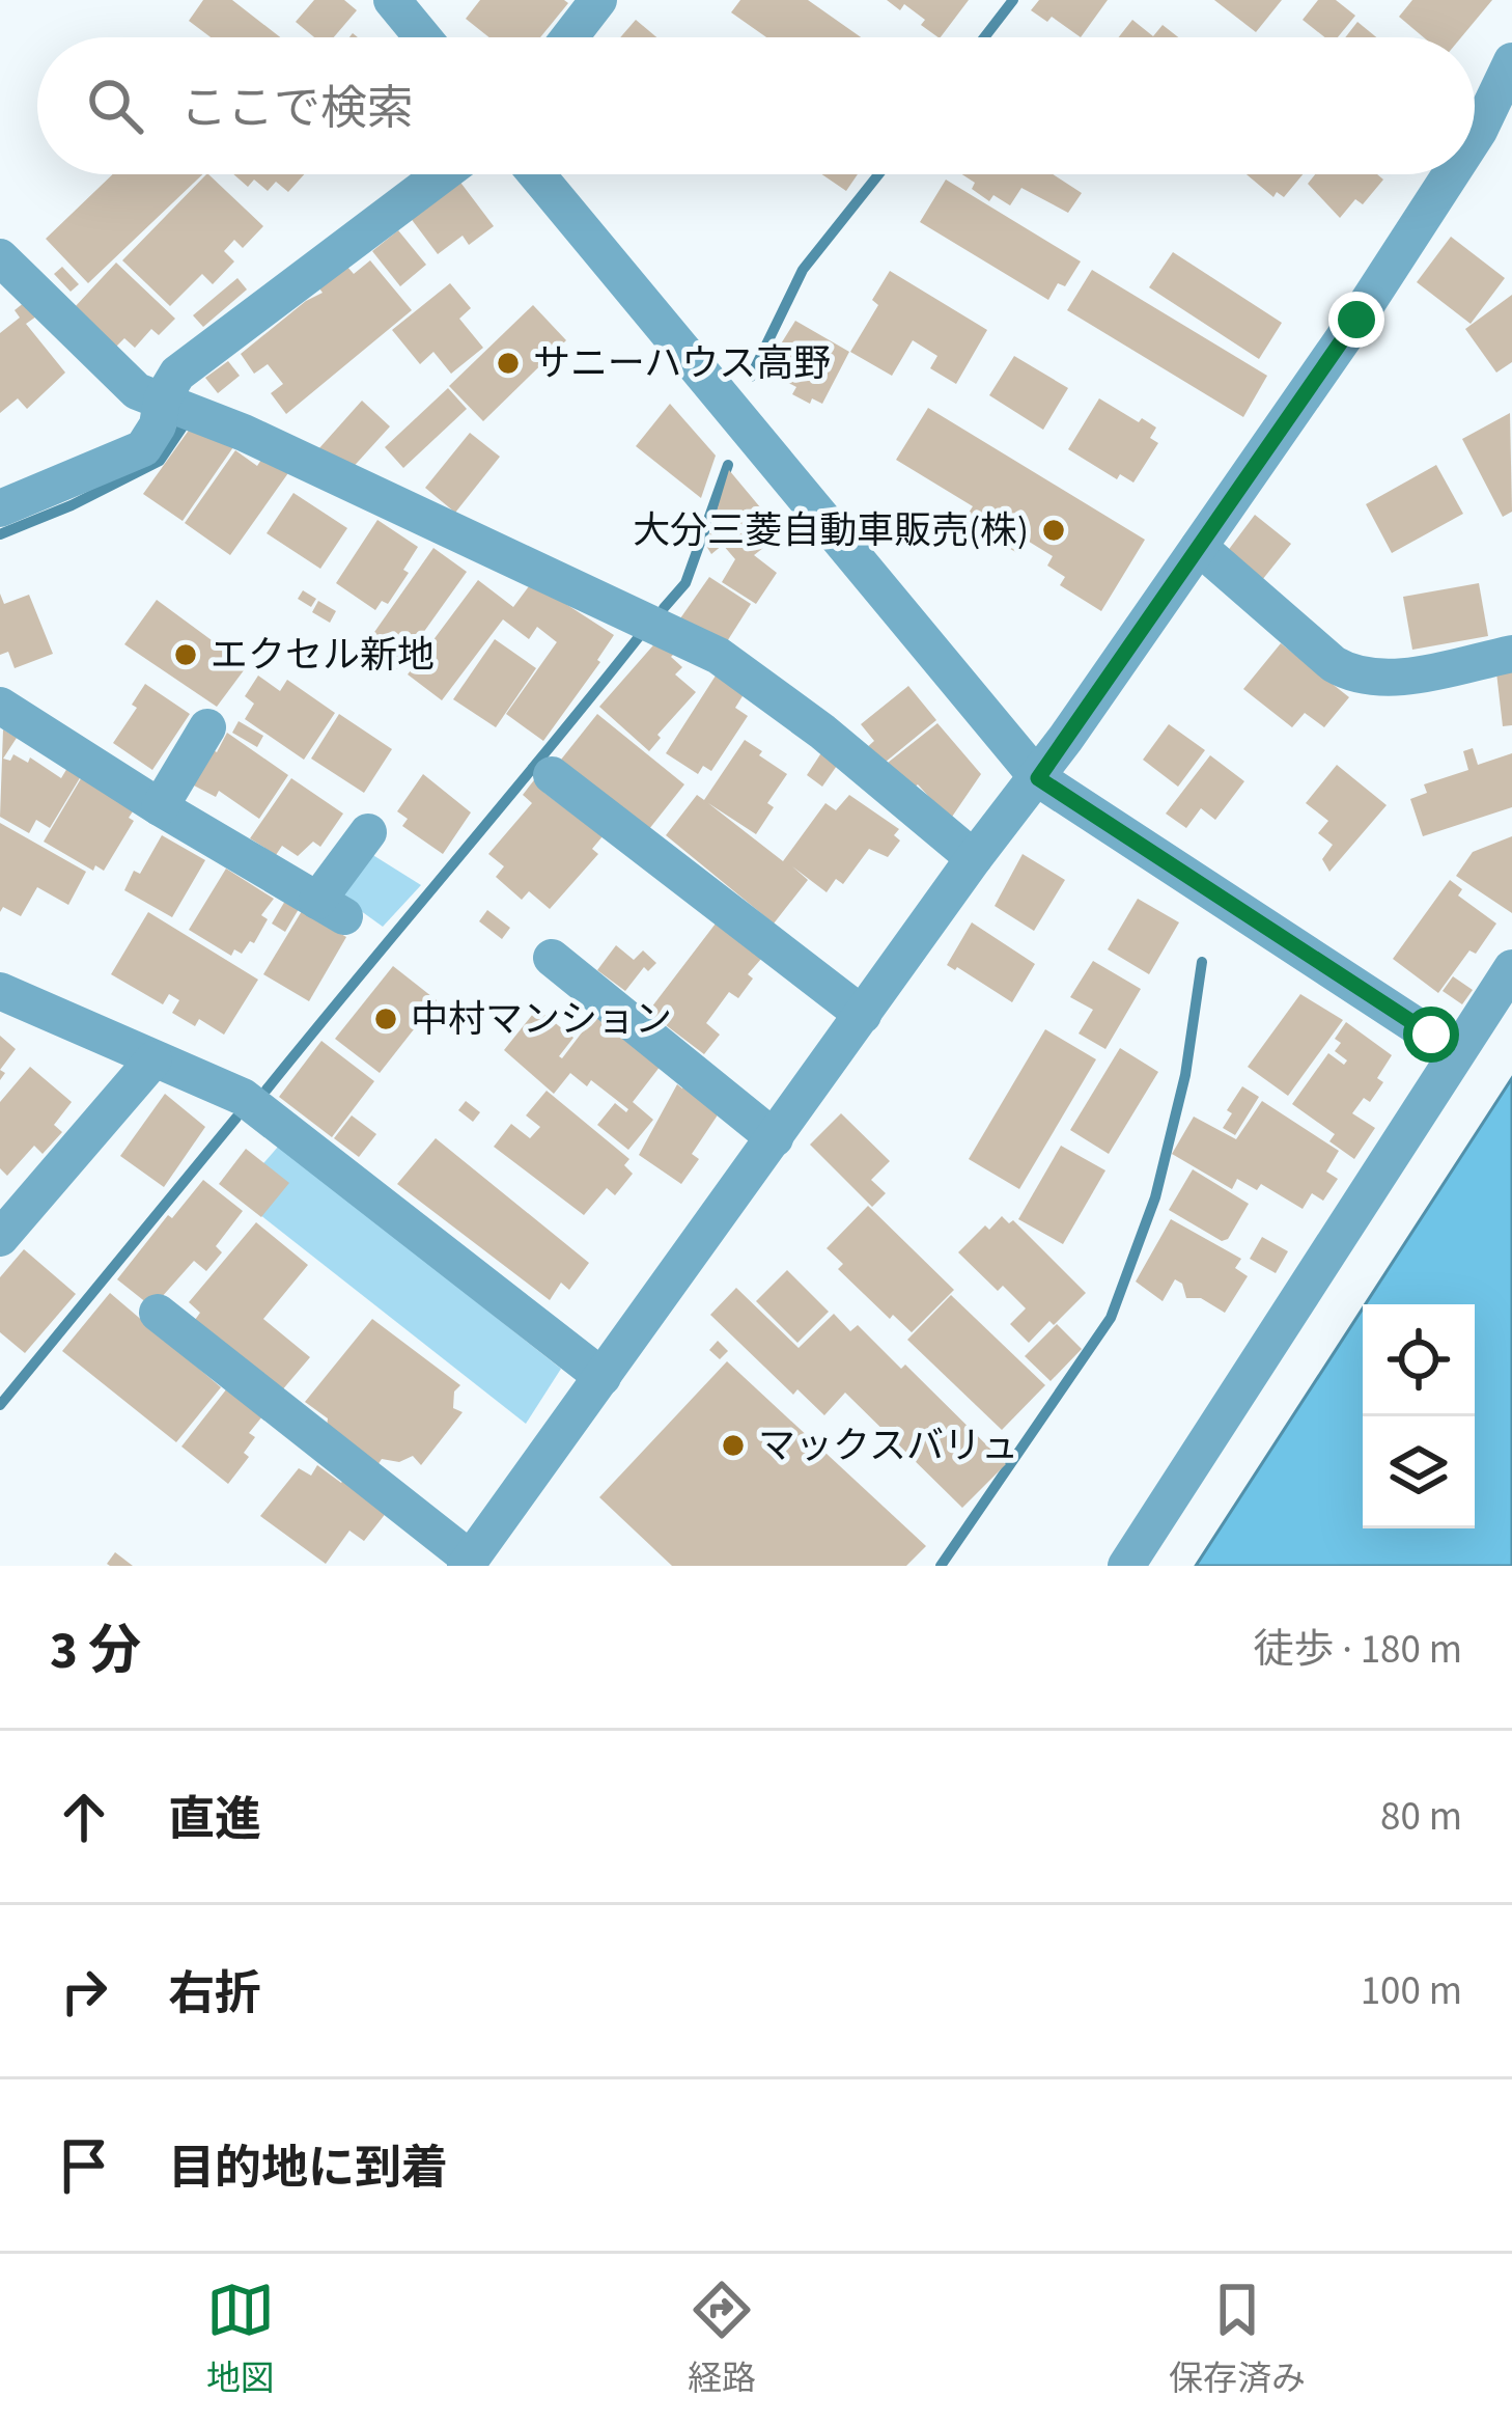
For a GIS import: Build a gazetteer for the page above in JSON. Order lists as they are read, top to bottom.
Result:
{
  "places": [
    "サニーハウス高野",
    "大分三菱自動車販売(株)",
    "エクセル新地",
    "中村マンション",
    "マックスバリュ"
  ],
  "page": {
    "search": "ここで検索",
    "heading": ["3 分", "徒歩 · 180 m"],
    "list": [
      ["直進", "80 m"],
      ["右折", "100 m"],
      "目的地に到着"
    ],
    "nav": ["地図", "経路", "保存済み"]
  }
}
